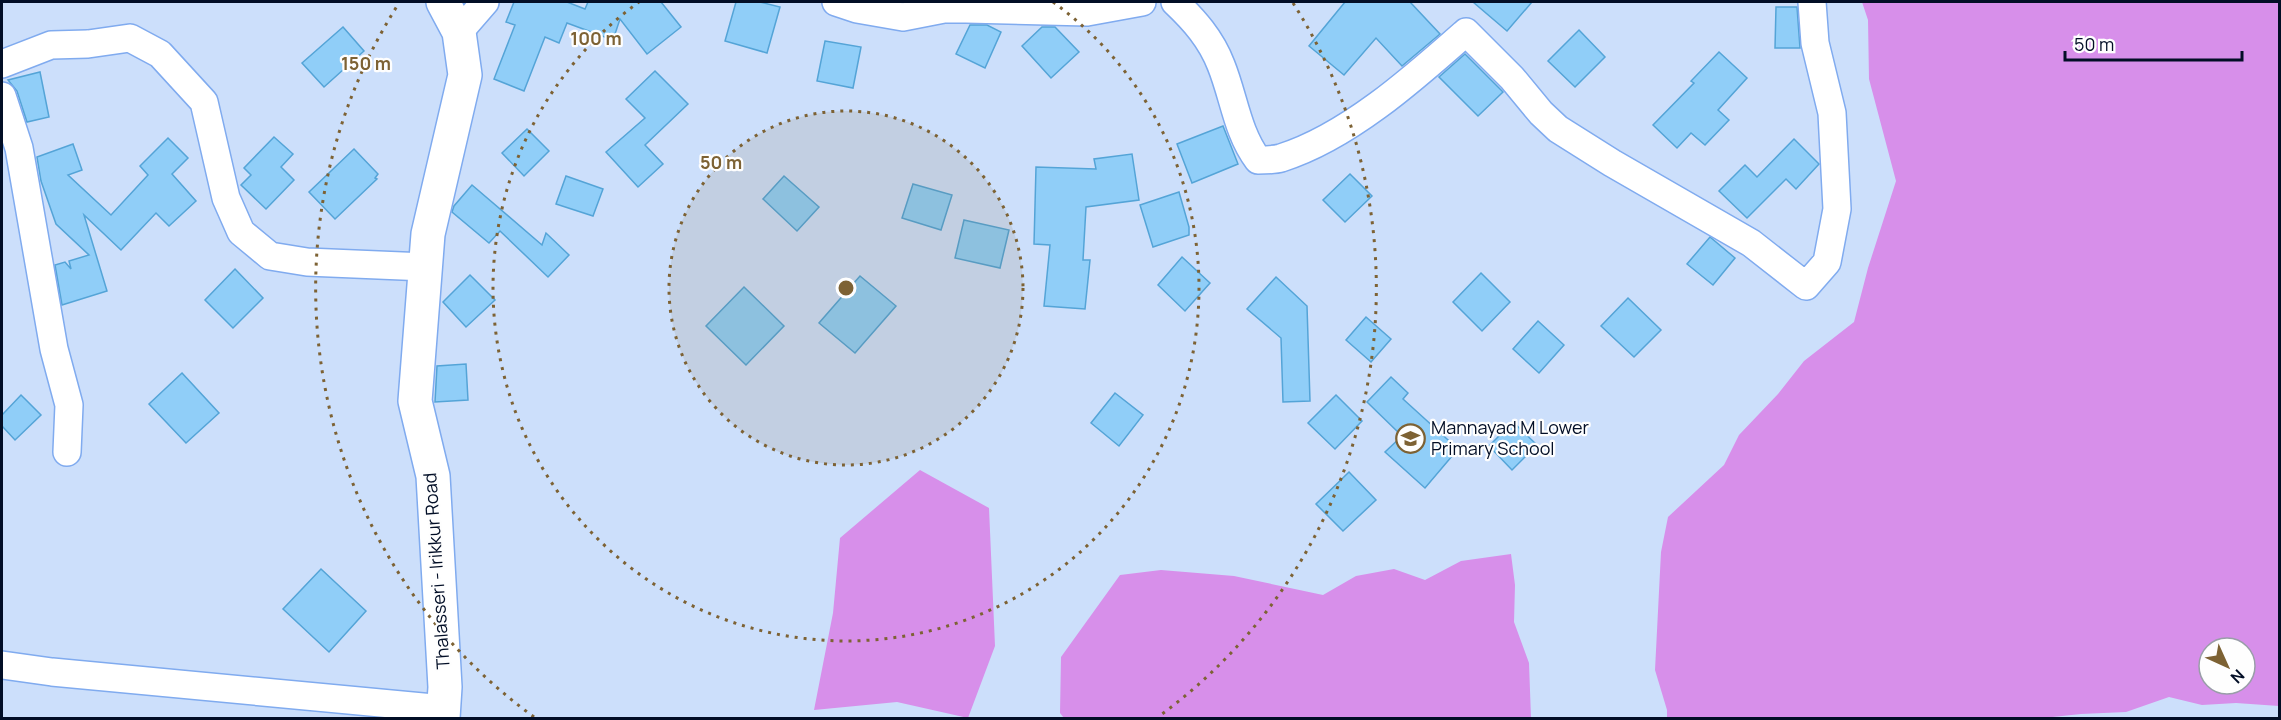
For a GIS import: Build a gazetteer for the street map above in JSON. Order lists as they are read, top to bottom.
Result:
{
  "streets": {
    "main road": ["Thalasseri - Irikkur Road"]
  },
  "places": {
    "school or university": ["Mannayad M Lower Primary School"]
  },
  "scale_bar": "50 m",
  "north": "bottom right",
  "rings": ["100 m", "150 m", "50 m"]
}
